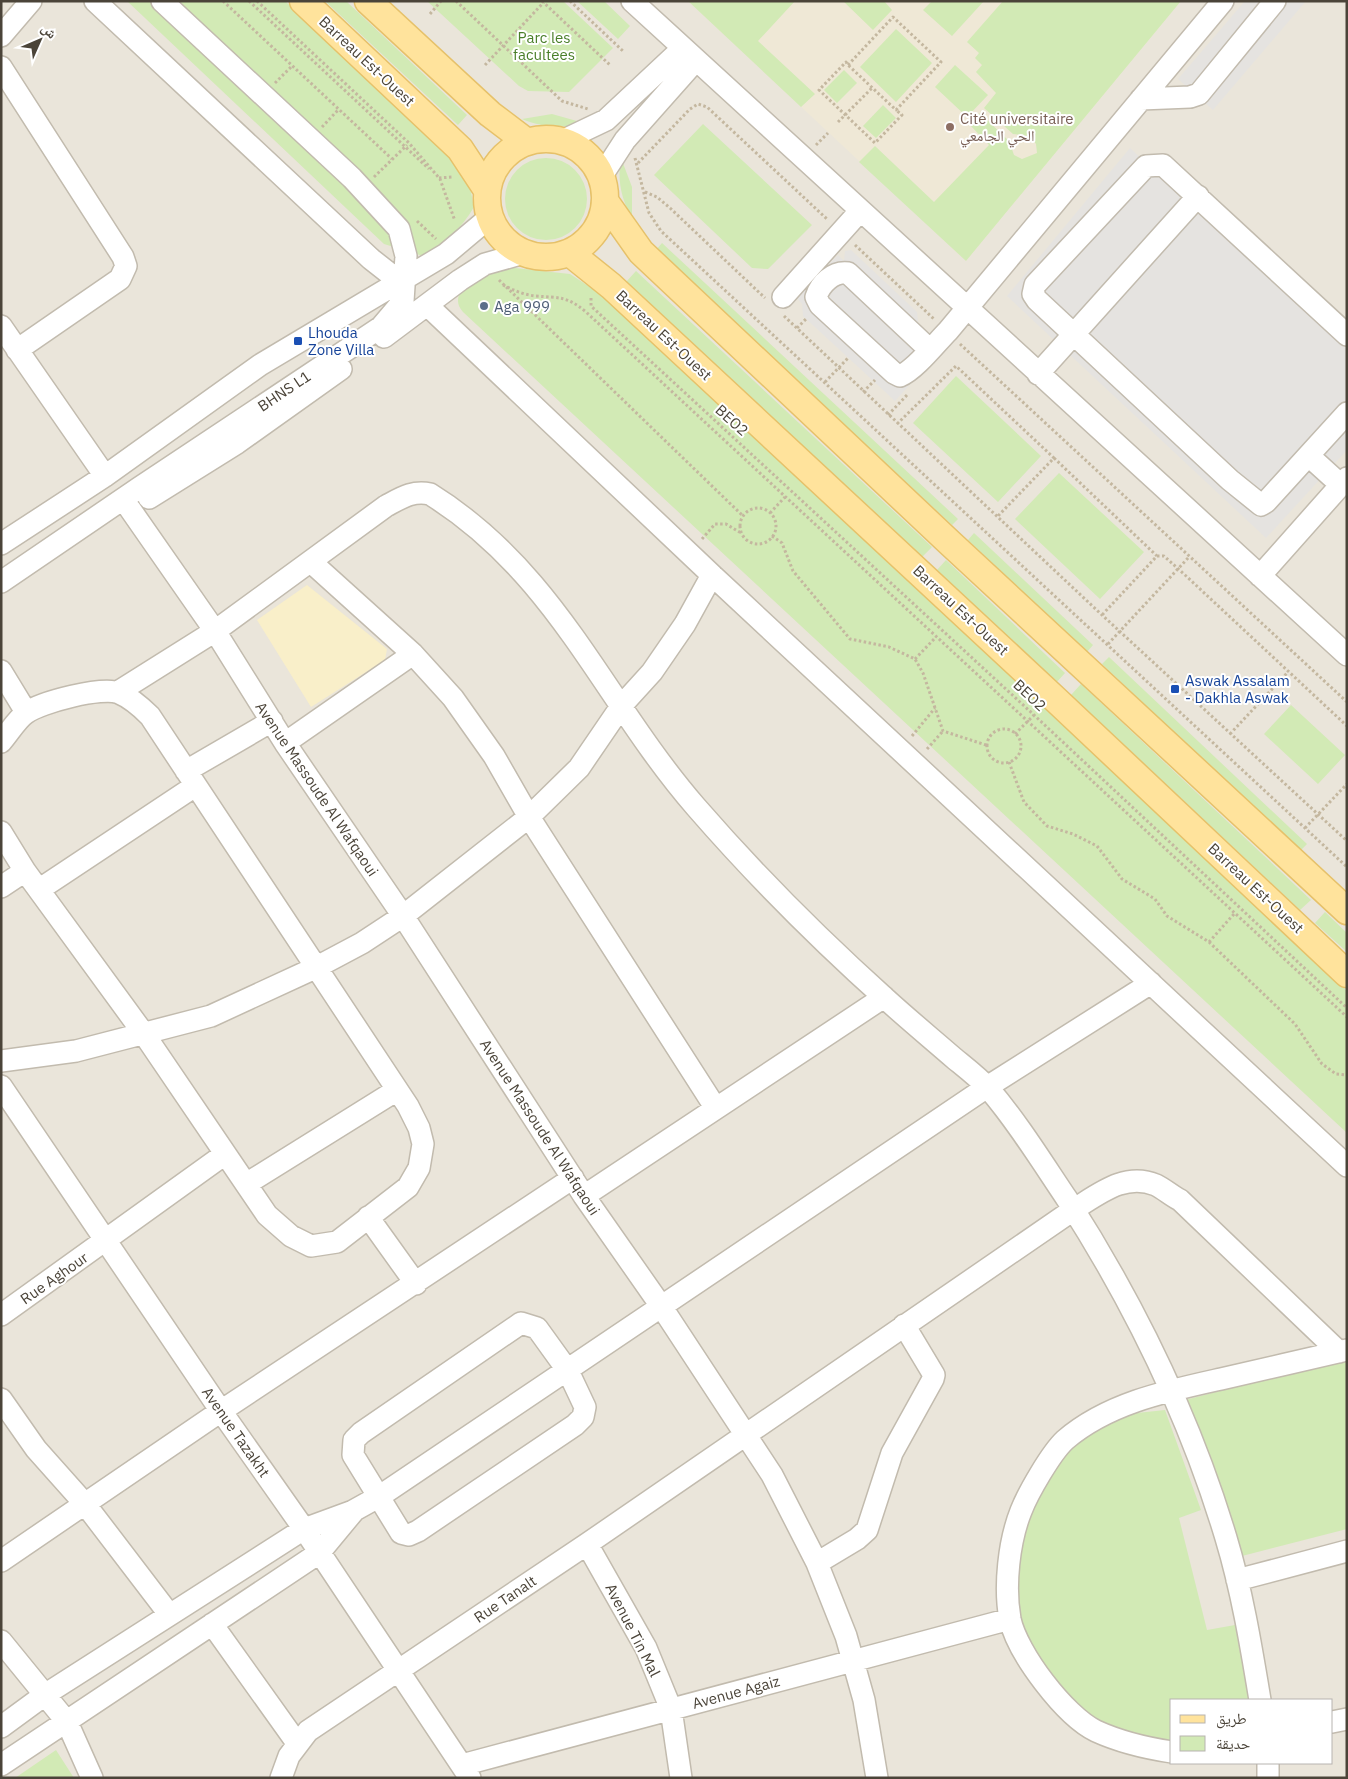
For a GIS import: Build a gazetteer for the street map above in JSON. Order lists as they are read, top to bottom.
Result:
{
  "streets": {
    "main road": ["Barreau Est-Ouest"],
    "street": [
      "BHNS L1",
      "Avenue Massoude Al Wafqaoui",
      "Rue Aghour",
      "Avenue Tazakht",
      "Rue Tanalt",
      "Avenue Tin Mal",
      "Avenue Agaiz"
    ],
    "path": ["BEO2"]
  },
  "crossings": [
    ["Barreau Est-Ouest", "BEO2"],
    ["Avenue Massoude Al Wafqaoui", "Rue Tanalt"],
    ["Avenue Massoude Al Wafqaoui", "Avenue Agaiz"],
    ["Rue Aghour", "Avenue Tazakht"],
    ["Avenue Tazakht", "Rue Tanalt"],
    ["Avenue Tazakht", "Avenue Agaiz"],
    ["Rue Tanalt", "Avenue Tin Mal"],
    ["Avenue Tin Mal", "Avenue Agaiz"]
  ],
  "parks": ["Parc les facultees"],
  "places": {
    "other": ["Cité universitaire الحي الجامعي", "Aga 999"],
    "transit": ["Lhouda Zone Villa", "Aswak Assalam - Dakhla Aswak"]
  },
  "legend": ["طريق", "حديقة"],
  "north": "top right"
}
